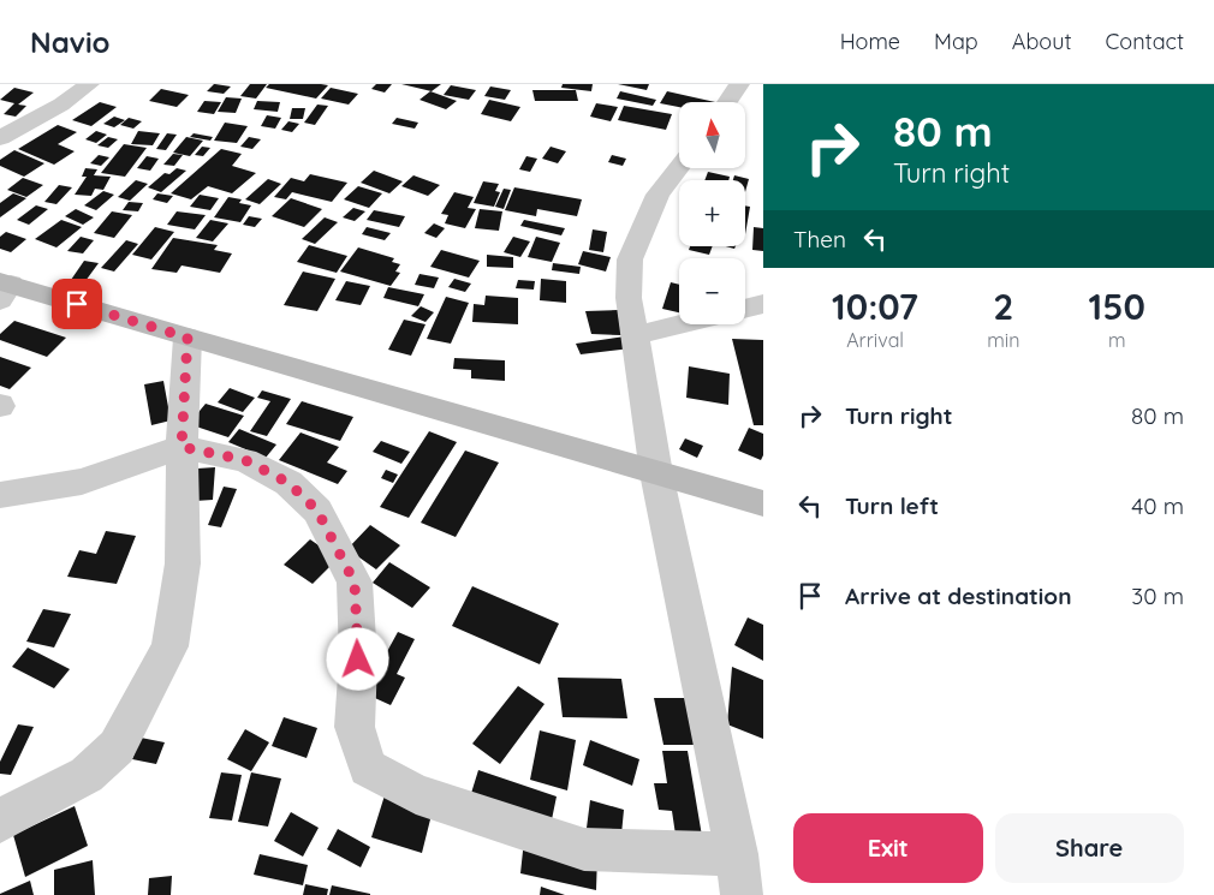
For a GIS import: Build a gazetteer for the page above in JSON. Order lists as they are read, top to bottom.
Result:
{
  "north": "top",
  "page": {
    "header": "Navio",
    "nav": [
      "Home",
      "Map",
      "About",
      "Contact"
    ],
    "turn": ["80 m", "Turn right"],
    "map_buttons": ["+", "−"],
    "then": "Then",
    "eta": [
      "10:07",
      "Arrival",
      "2",
      "min",
      "150",
      "m"
    ],
    "list": [
      {
        "name": "Turn right",
        "value": "80 m"
      },
      {
        "name": "Turn left",
        "value": "40 m"
      },
      {
        "name": "Arrive at destination",
        "value": "30 m"
      }
    ],
    "buttons": ["Exit", "Share"]
  }
}
